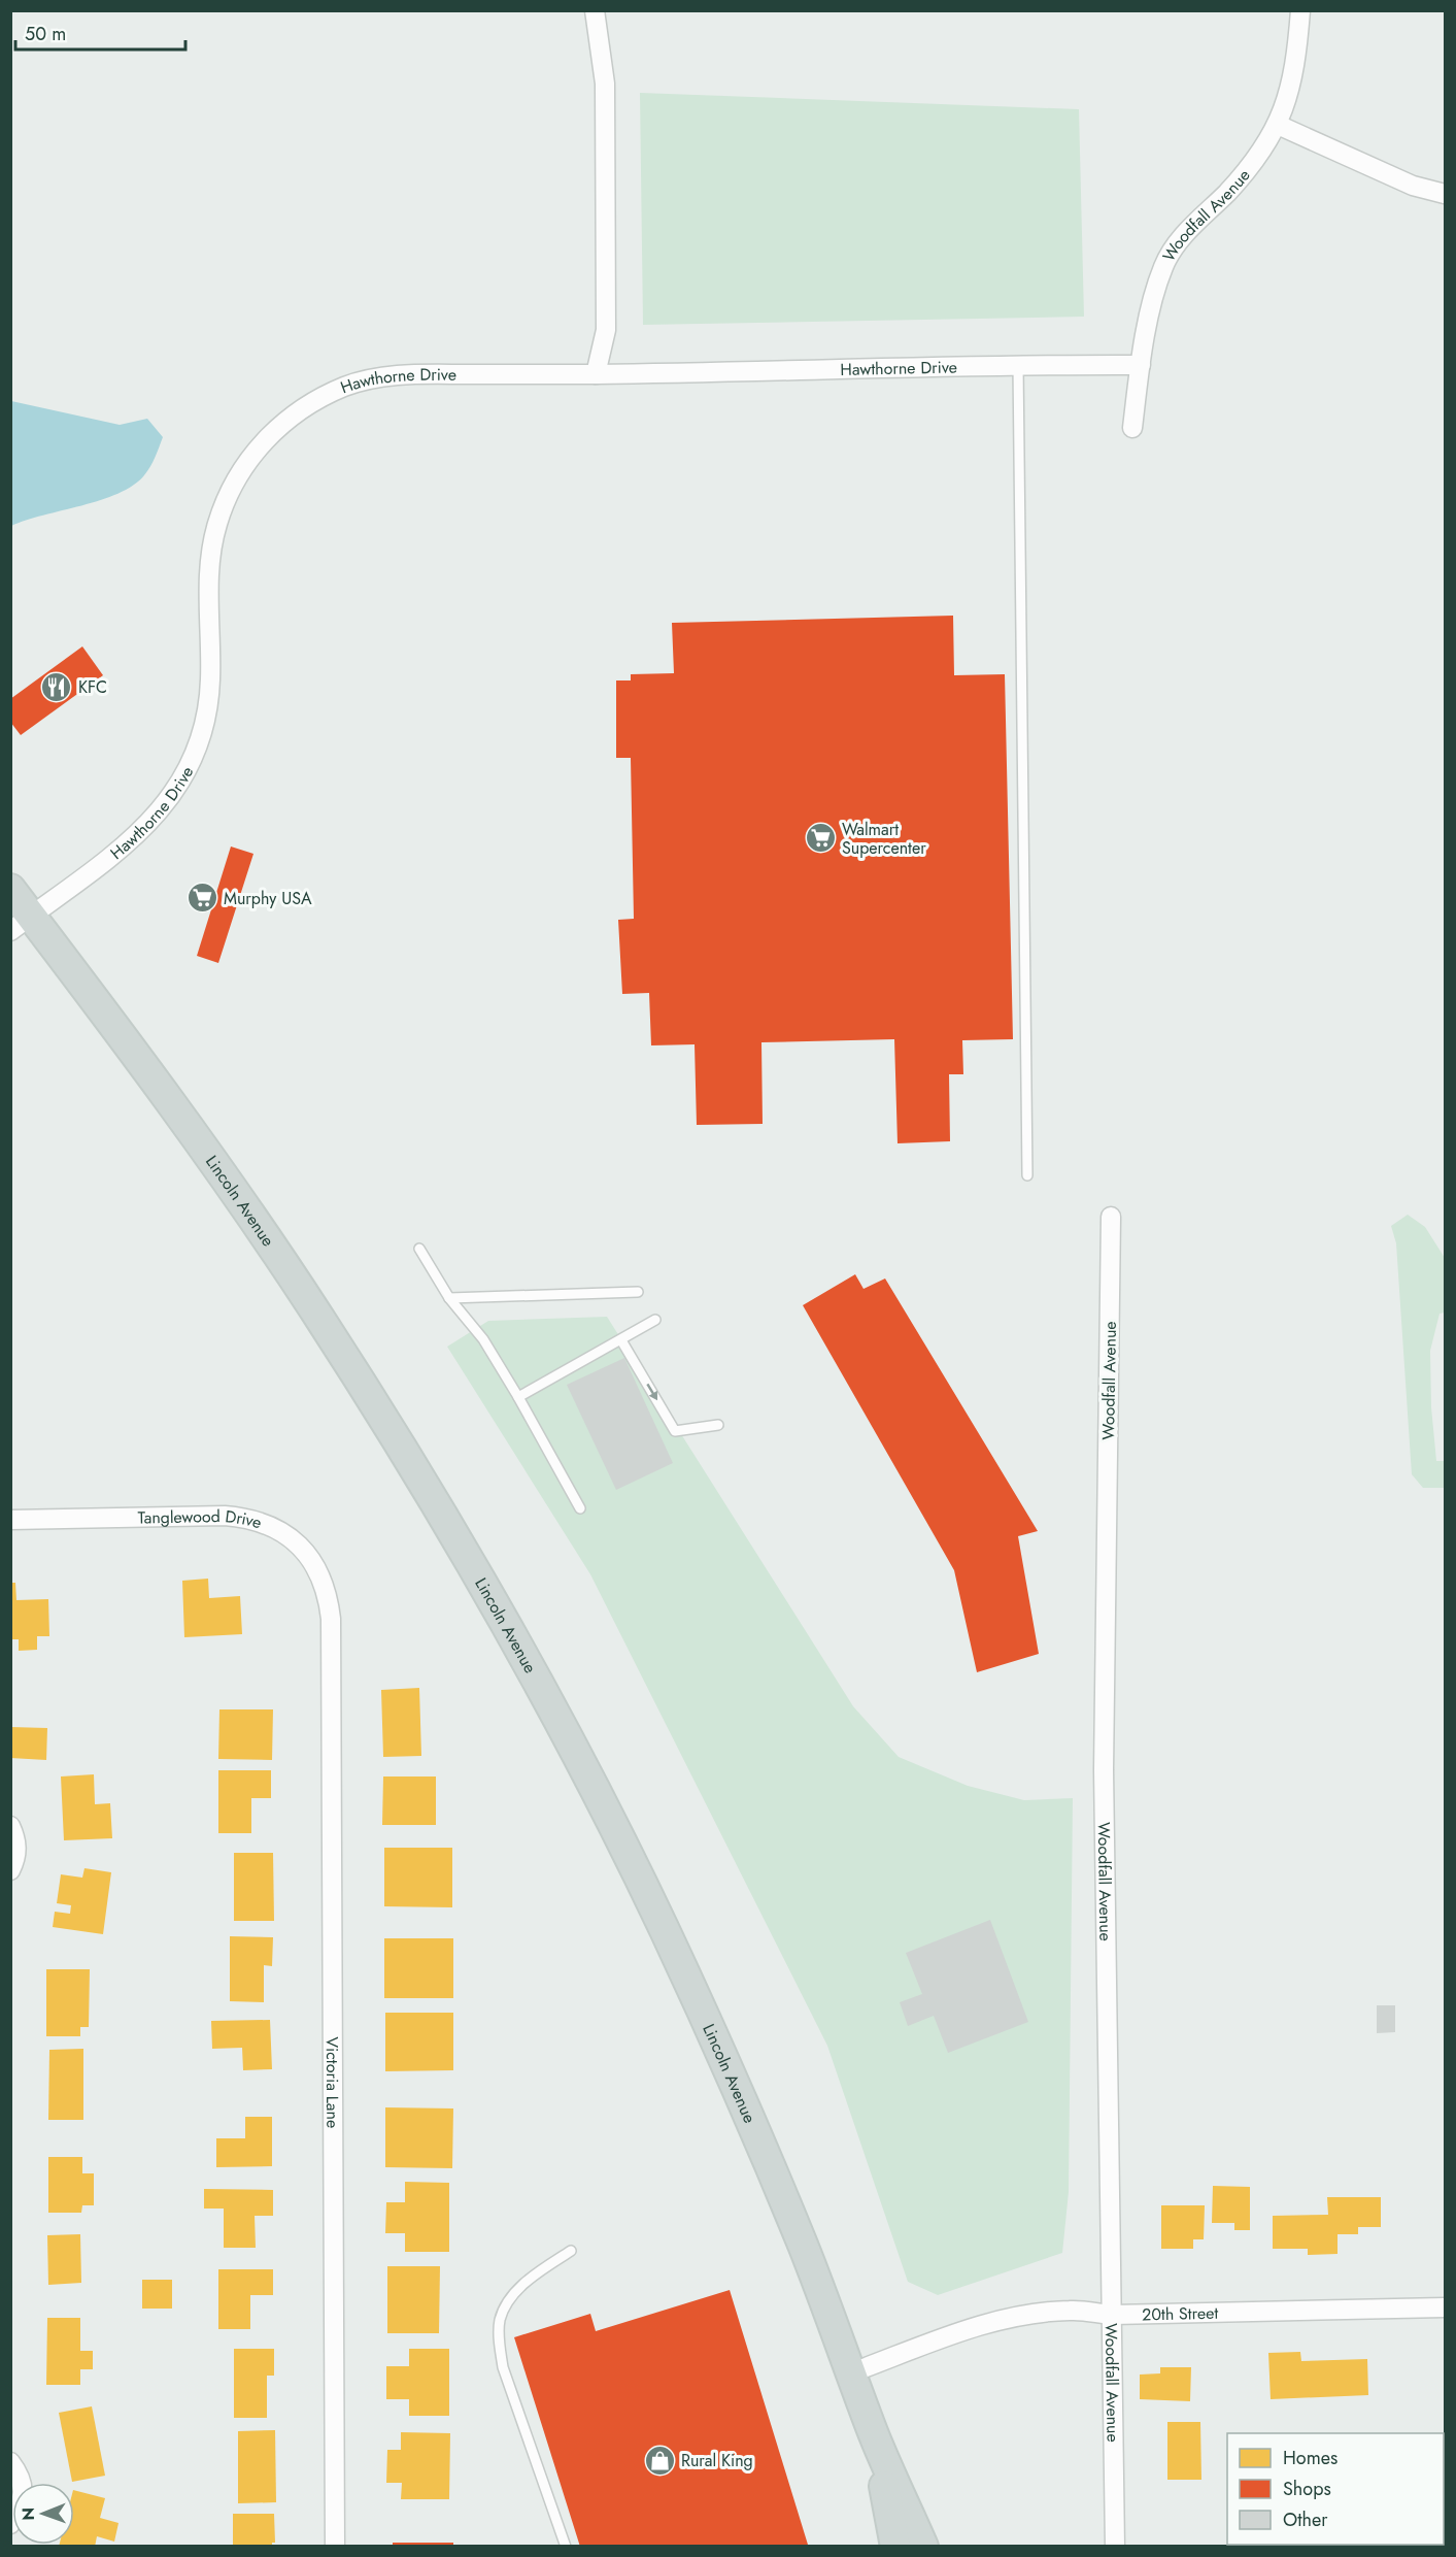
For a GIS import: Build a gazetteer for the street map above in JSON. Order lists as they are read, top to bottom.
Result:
{
  "streets": {
    "main road": ["Lincoln Avenue"],
    "street": [
      "Woodfall Avenue",
      "Hawthorne Drive",
      "Tanglewood Drive",
      "Victoria Lane",
      "20th Street"
    ]
  },
  "crossings": [
    ["Woodfall Avenue", "Hawthorne Drive"],
    ["Woodfall Avenue", "20th Street"],
    ["Hawthorne Drive", "Lincoln Avenue"],
    ["Lincoln Avenue", "20th Street"],
    ["Tanglewood Drive", "Victoria Lane"]
  ],
  "places": {
    "restaurant": ["KFC"],
    "supermarket": ["Walmart Supercenter", "Murphy USA"],
    "shop": ["Rural King"]
  },
  "legend": ["Homes", "Shops", "Other"],
  "scale_bar": "50 m",
  "north": "left"
}
